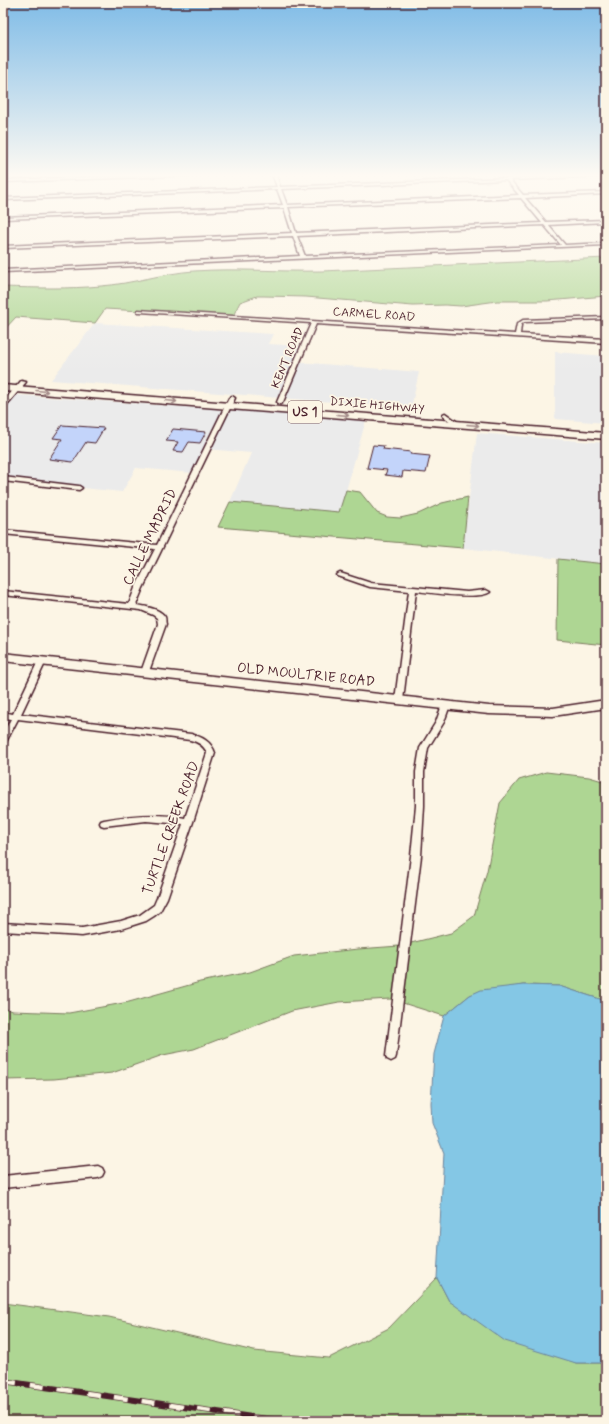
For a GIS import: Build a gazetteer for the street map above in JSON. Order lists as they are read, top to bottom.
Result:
{
  "streets": {
    "main road": ["DIXIE HIGHWAY", "US 1", "OLD MOULTRIE ROAD"],
    "street": [
      "CARMEL ROAD",
      "KENT ROAD",
      "CALLE MADRID",
      "TURTLE CREEK ROAD"
    ]
  },
  "crossings": [
    ["CARMEL ROAD", "KENT ROAD"],
    ["KENT ROAD", "US 1"],
    ["DIXIE HIGHWAY", "US 1"],
    ["DIXIE HIGHWAY", "CALLE MADRID"],
    ["US 1", "CALLE MADRID"],
    ["CALLE MADRID", "OLD MOULTRIE ROAD"]
  ]
}
